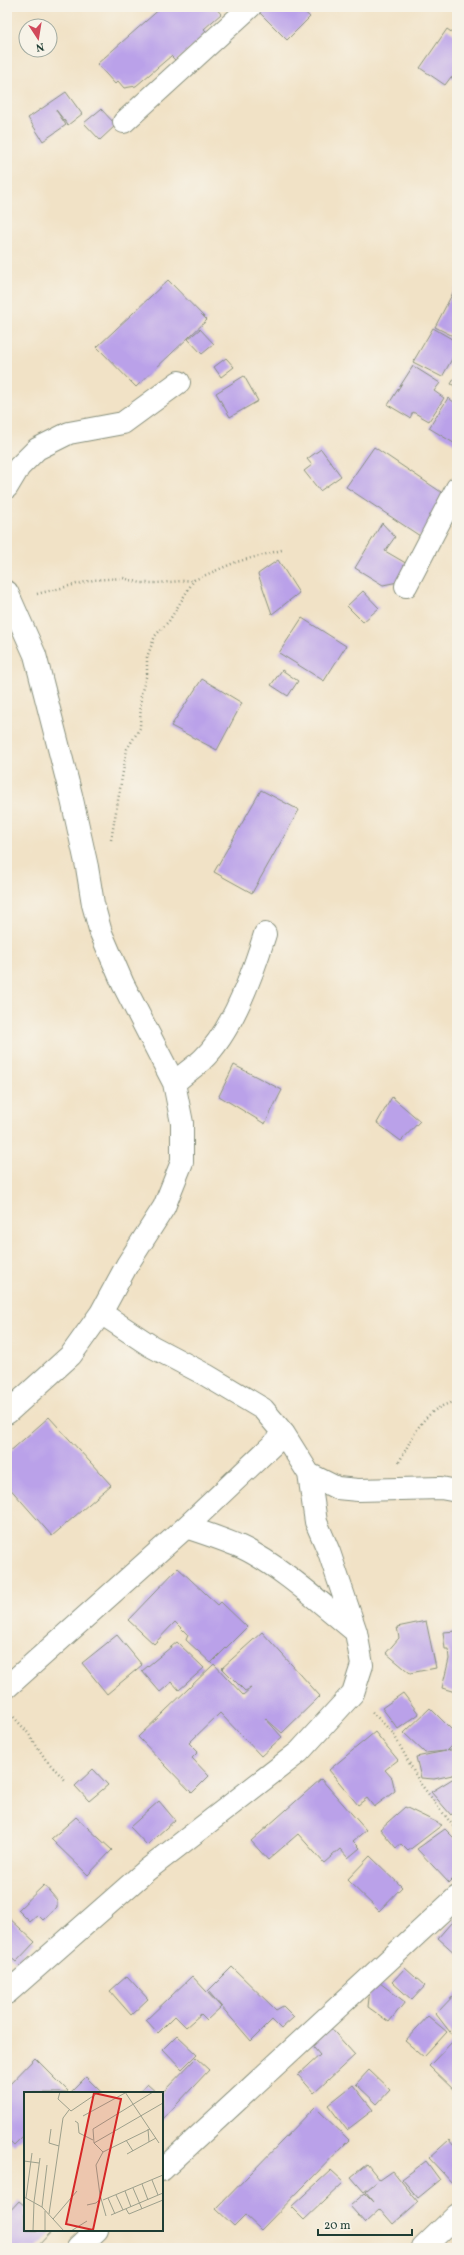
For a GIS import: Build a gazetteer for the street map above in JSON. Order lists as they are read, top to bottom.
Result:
{
  "scale_bar": "20 m",
  "north": "bottom"
}
